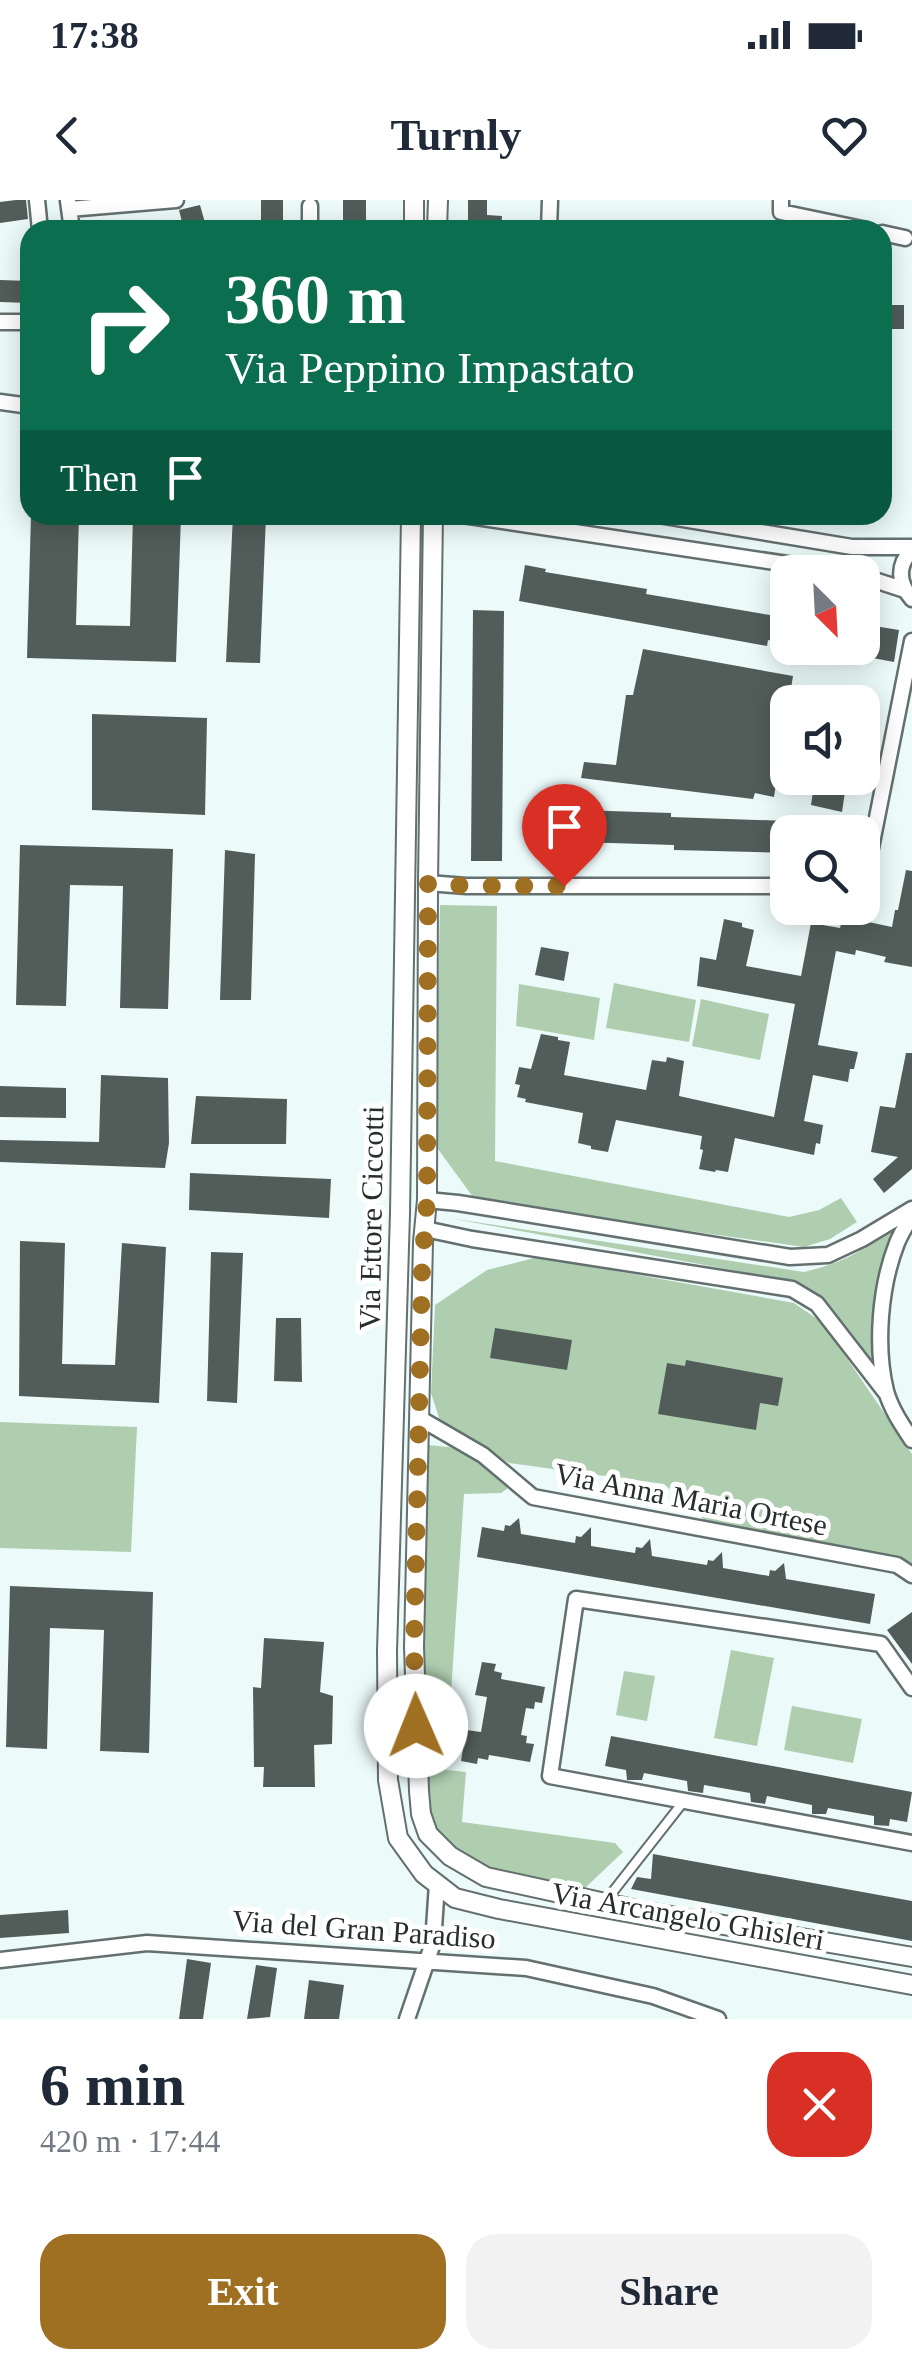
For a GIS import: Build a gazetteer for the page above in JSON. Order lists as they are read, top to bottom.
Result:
{
  "streets": {
    "street": [
      "Via Ettore Ciccotti",
      "Via Anna Maria Ortese",
      "Via Arcangelo Ghisleri",
      "Via del Gran Paradiso"
    ]
  },
  "crossings": [
    ["Via Ettore Ciccotti", "Via Anna Maria Ortese"],
    ["Via Ettore Ciccotti", "Via Arcangelo Ghisleri"]
  ],
  "north": "bottom right",
  "page": {
    "status": "17:38",
    "header": "Turnly",
    "turn": ["360 m", "Via Peppino Impastato"],
    "then": "Then",
    "heading": ["6 min", "420 m · 17:44"],
    "buttons": ["Exit", "Share"]
  }
}
